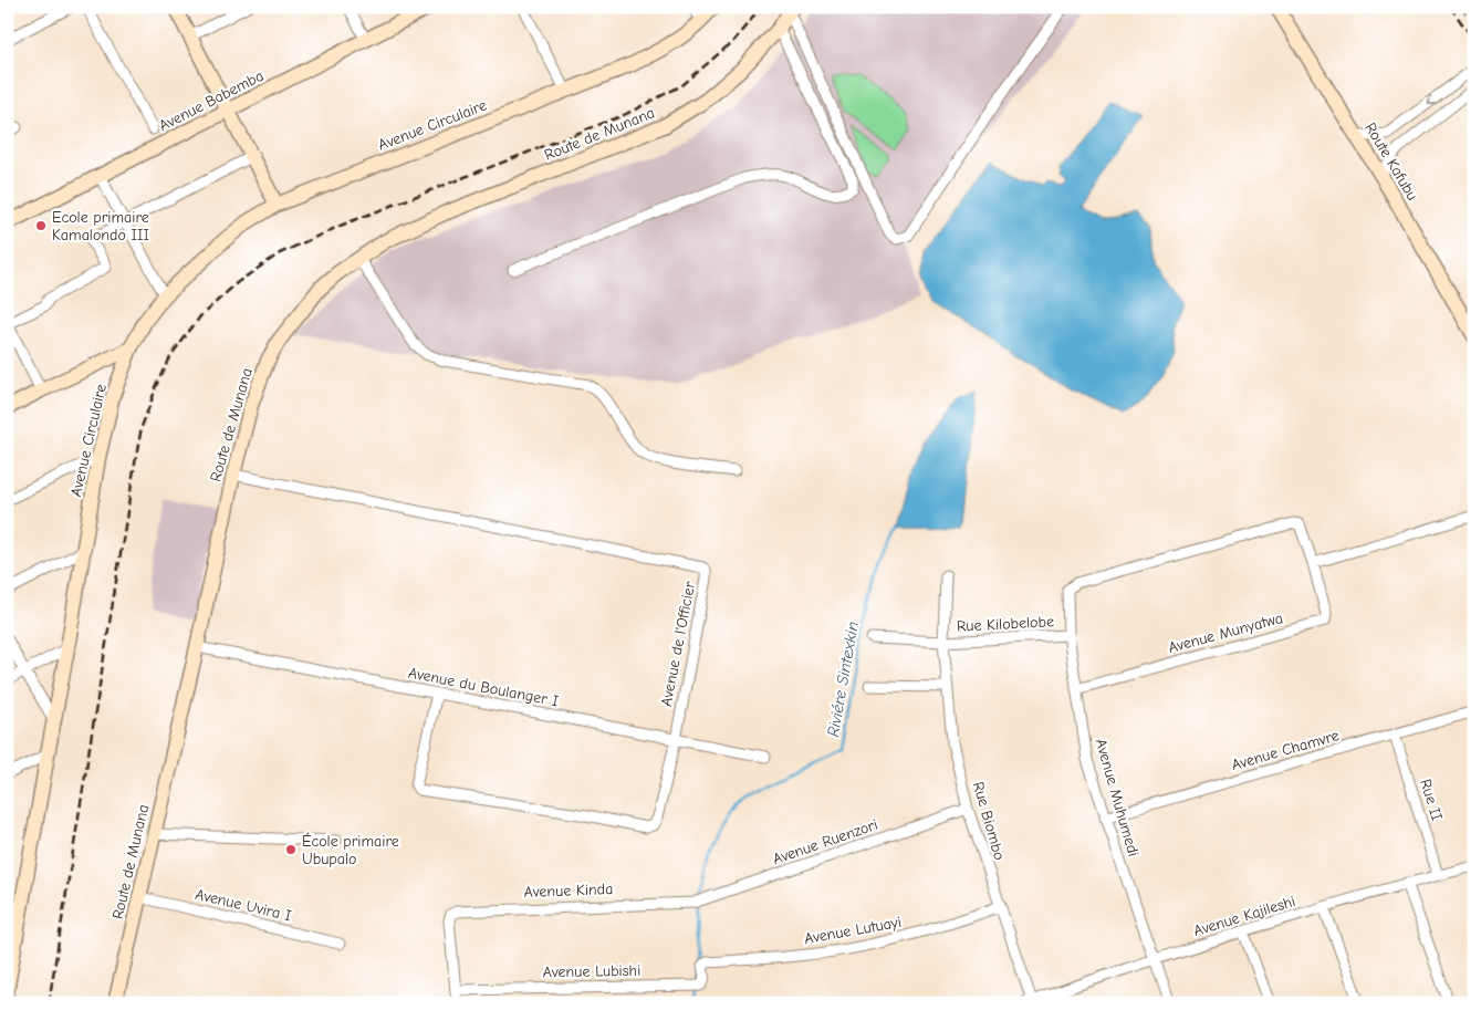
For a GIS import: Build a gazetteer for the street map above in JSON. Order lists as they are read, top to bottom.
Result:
{
  "streets": {
    "street": [
      "Avenue Babemba",
      "Avenue Circulaire",
      "Route de Munana",
      "Route Kafubu",
      "Rue Kilobelobe",
      "Avenue Munyatwa",
      "Avenue de l'Officier",
      "Avenue du Boulanger I",
      "Avenue Chamvre",
      "Avenue Muhumedi",
      "Rue II",
      "Rue Biombo",
      "Avenue Ruenzori",
      "Avenue Kinda",
      "Avenue Uvira I",
      "Avenue Kajileshi",
      "Avenue Lutuayi",
      "Avenue Lubishi"
    ]
  },
  "crossings": [
    ["Route de Munana", "Avenue de l'Officier"],
    ["Route de Munana", "Avenue du Boulanger I"],
    ["Route de Munana", "Avenue Uvira I"],
    ["Rue Kilobelobe", "Avenue Muhumedi"],
    ["Rue Kilobelobe", "Rue Biombo"],
    ["Avenue Munyatwa", "Avenue Muhumedi"],
    ["Avenue de l'Officier", "Avenue du Boulanger I"],
    ["Avenue Chamvre", "Avenue Muhumedi"],
    ["Avenue Chamvre", "Rue II"],
    ["Avenue Muhumedi", "Avenue Kajileshi"],
    ["Rue II", "Avenue Kajileshi"],
    ["Rue Biombo", "Avenue Ruenzori"],
    ["Rue Biombo", "Avenue Kajileshi"],
    ["Rue Biombo", "Avenue Lutuayi"],
    ["Avenue Ruenzori", "Avenue Kinda"],
    ["Avenue Kinda", "Avenue Lubishi"],
    ["Avenue Lutuayi", "Avenue Lubishi"]
  ],
  "water": ["Riviére Sintexkin"],
  "places": ["Ecole primaire Kamalondo III", "École primaire Ubupalo"]
}
